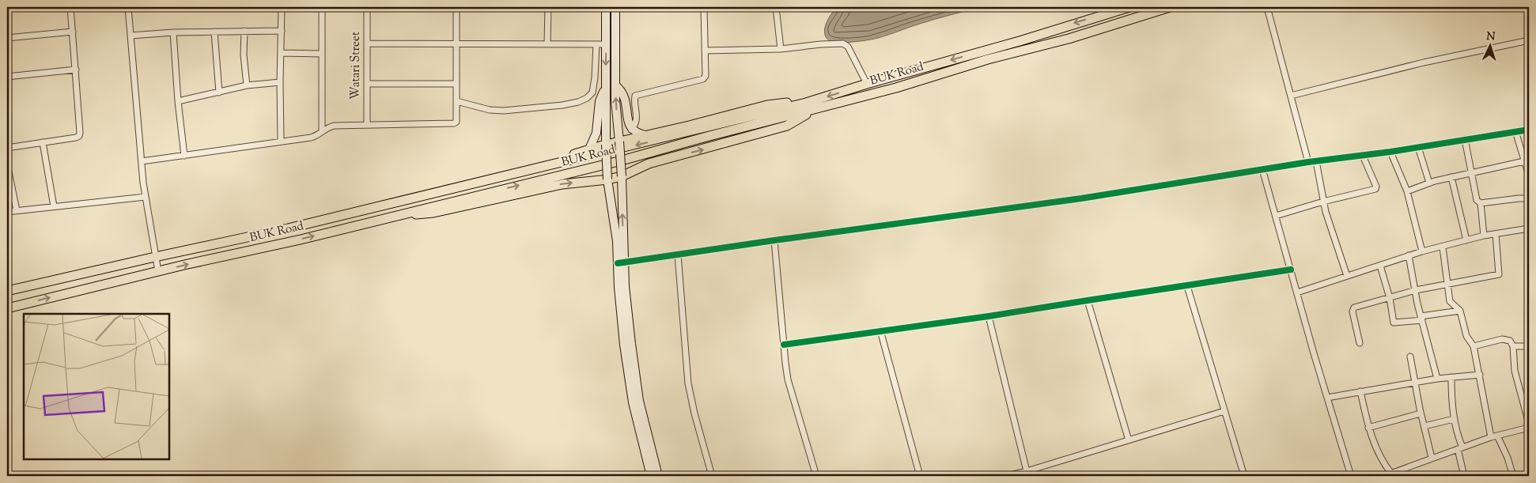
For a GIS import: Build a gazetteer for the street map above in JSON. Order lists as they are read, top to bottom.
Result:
{
  "streets": {
    "main road": ["BUK Road"],
    "street": ["Watari Street"]
  },
  "north": "top"
}
